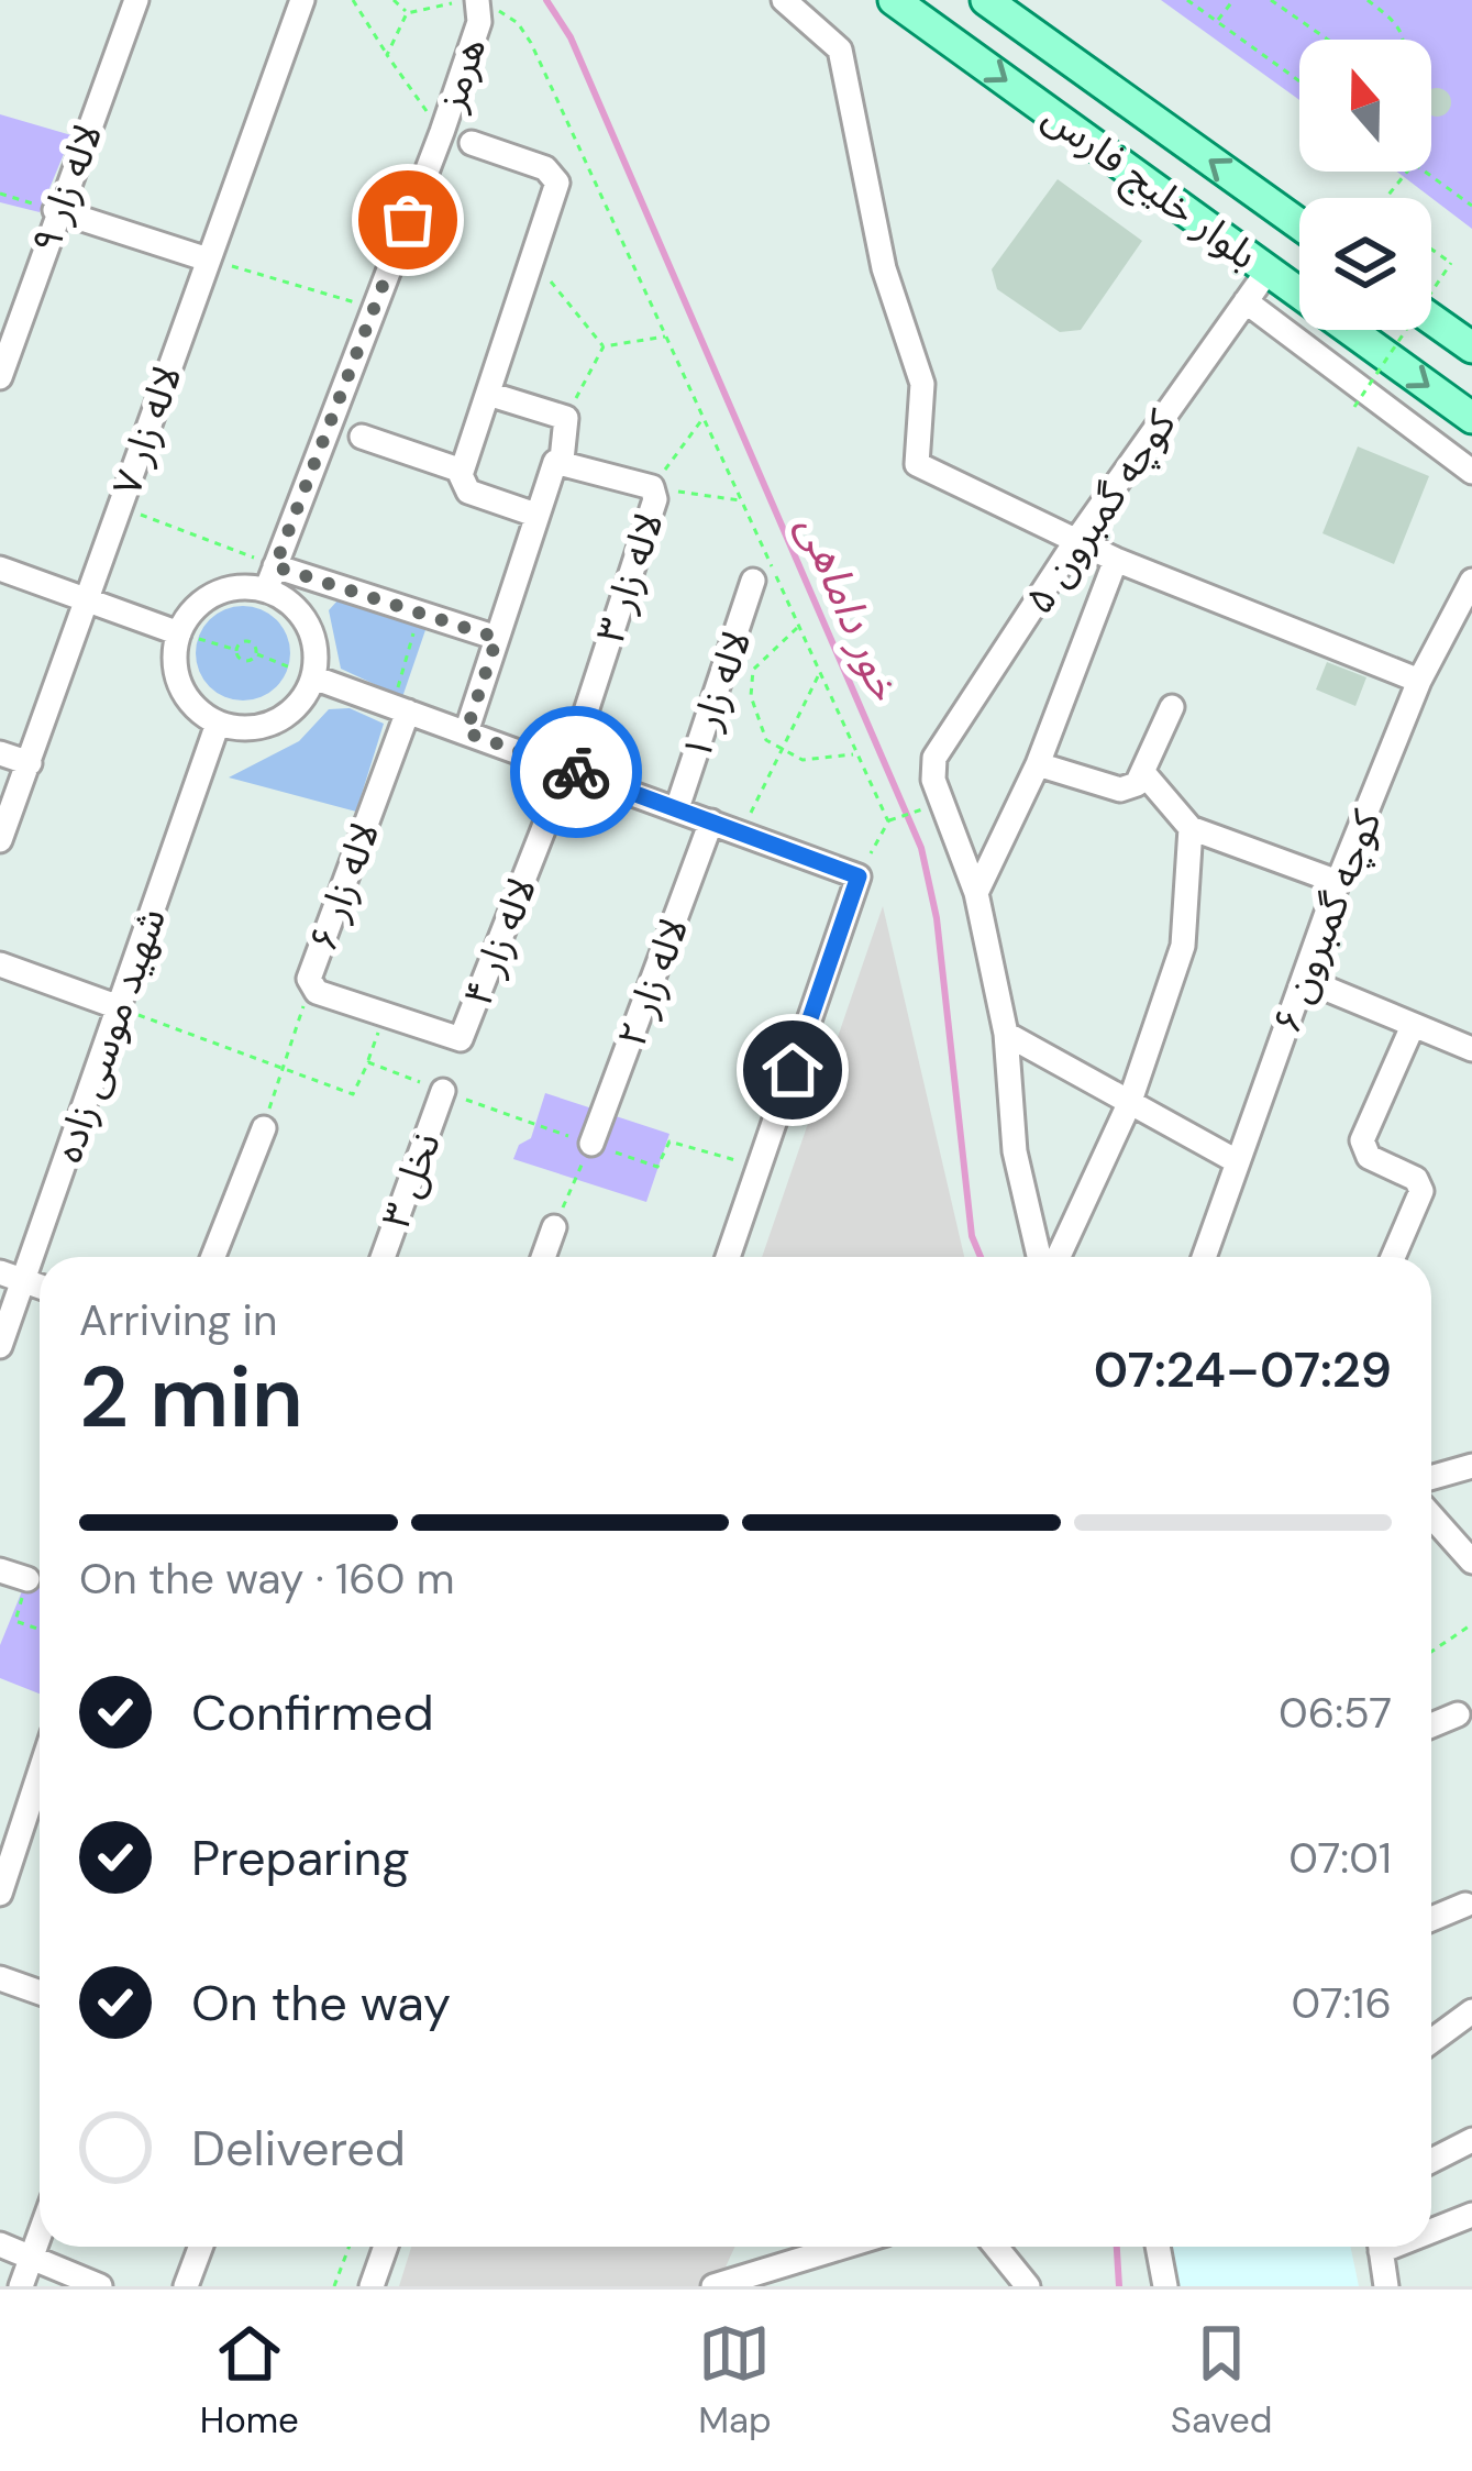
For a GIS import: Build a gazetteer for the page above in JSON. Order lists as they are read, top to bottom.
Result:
{
  "streets": {
    "main road": ["بلوار خلیج فارس"],
    "street": [
      "هرمز",
      "لاله زار ۹",
      "لاله زار ۷",
      "کوچه گمبرون ۵",
      "لاله زار ۳",
      "لاله زار ۱",
      "لاله زار ۶",
      "کوچه گمبرون ۶",
      "لاله زار ۴",
      "لاله زار ۲",
      "شهید موسی زاده",
      "نخل ۳"
    ]
  },
  "crossings": [
    ["بلوار خلیج فارس", "کوچه گمبرون ۵"],
    ["لاله زار ۳", "لاله زار ۴"],
    ["لاله زار ۶", "لاله زار ۴"]
  ],
  "water": ["خور داماهی"],
  "north": "top",
  "page": {
    "heading": ["2 min", "Arriving in", "07:24–07:29"],
    "bar": "On the way · 160 m",
    "list": [
      ["Confirmed", "06:57"],
      ["Preparing", "07:01"],
      ["On the way", "07:16"],
      "Delivered"
    ],
    "tabs": ["Home", "Map", "Saved"]
  }
}
